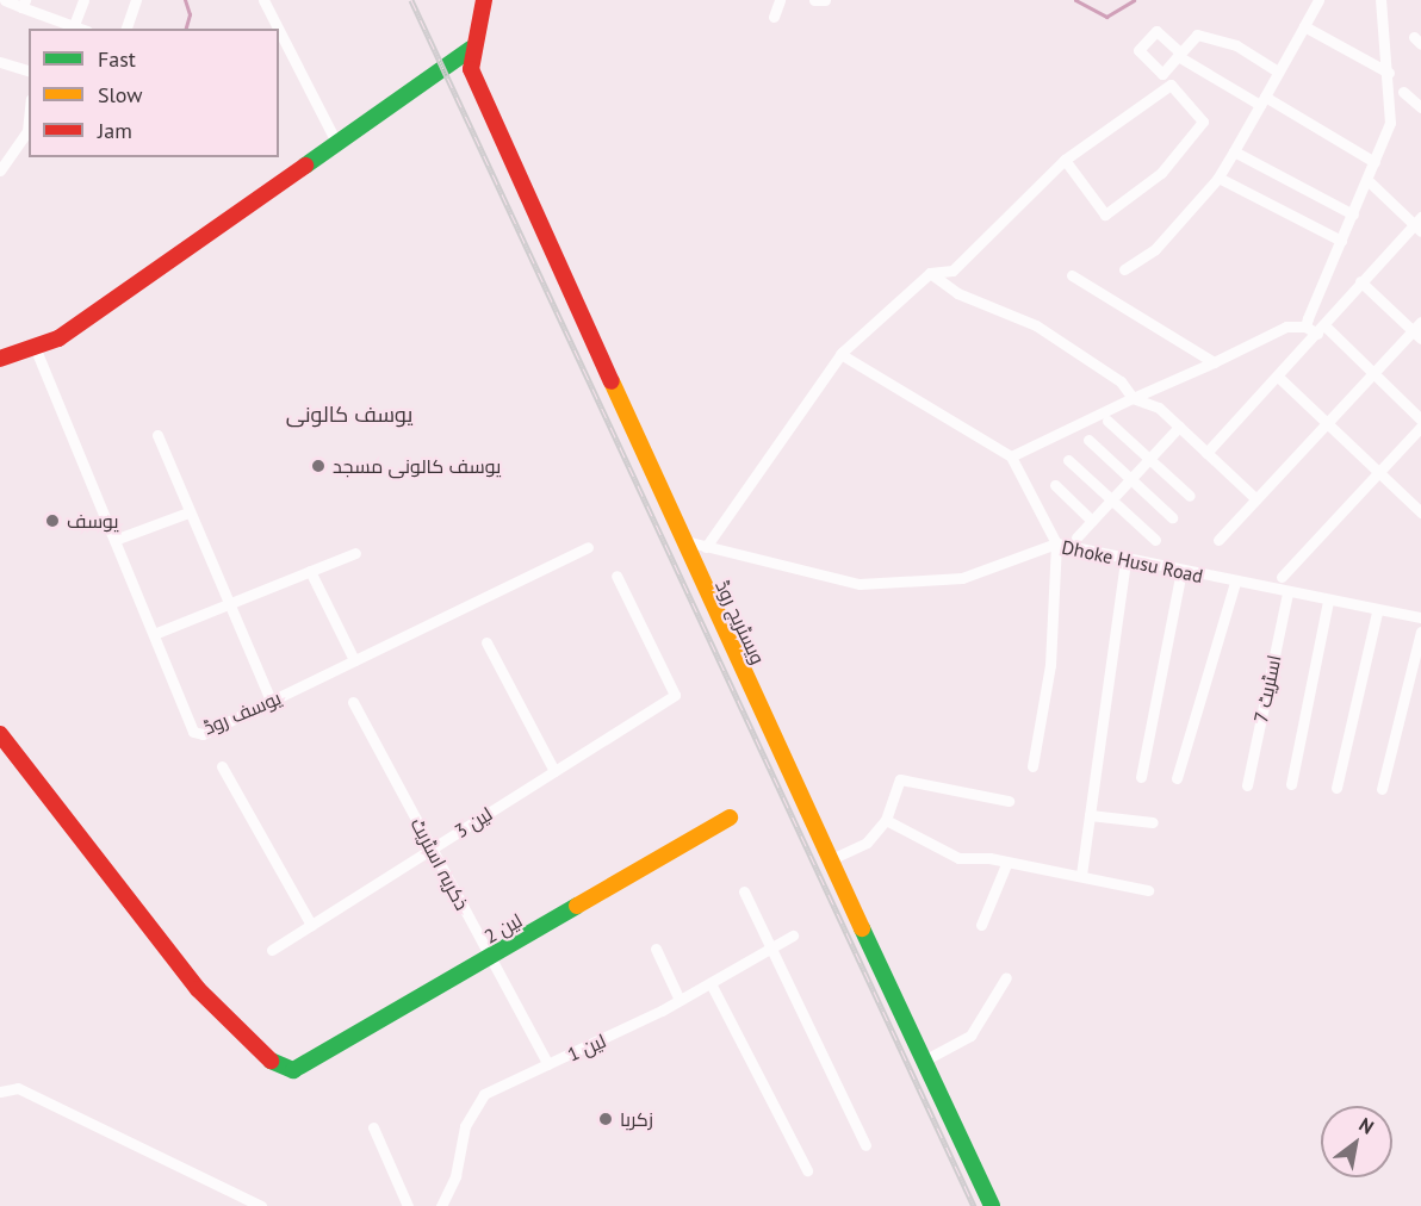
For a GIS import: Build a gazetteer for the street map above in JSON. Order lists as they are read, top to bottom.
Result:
{
  "streets": {
    "main road": ["ویسٹریج روڈ", "لین 2"],
    "street": [
      "Dhoke Husu Road",
      "اسٹریٹ 7",
      "یوسف روڈ",
      "لین 3",
      "ذکریہ اسٹریٹ",
      "لین 1"
    ]
  },
  "crossings": [
    ["Dhoke Husu Road", "ویسٹریج روڈ"],
    ["Dhoke Husu Road", "اسٹریٹ 7"],
    ["لین 3", "ذکریہ اسٹریٹ"],
    ["ذکریہ اسٹریٹ", "لین 2"],
    ["ذکریہ اسٹریٹ", "لین 1"]
  ],
  "districts": ["یوسف کالونی"],
  "places": ["یوسف کالونی مسجد", "یوسف", "زکریا"],
  "legend": ["Fast", "Slow", "Jam"],
  "north": "top right"
}
